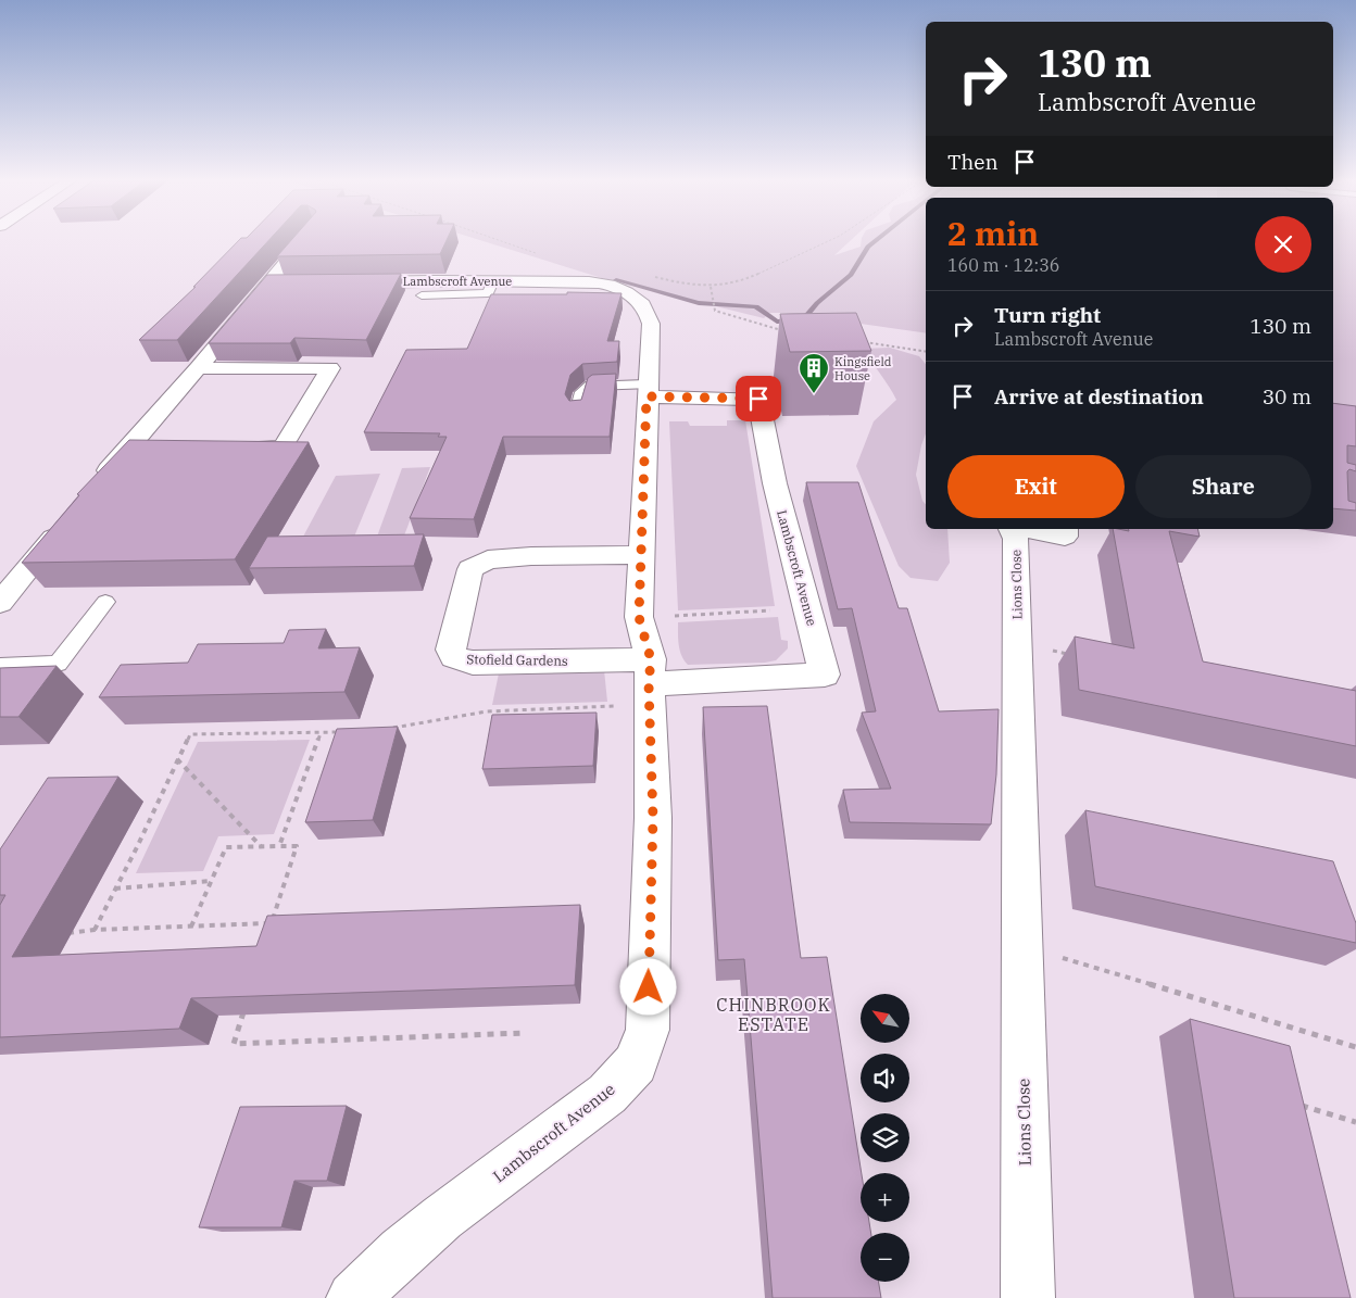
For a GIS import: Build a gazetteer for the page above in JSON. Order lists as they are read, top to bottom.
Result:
{
  "streets": {
    "street": ["Lambscroft Avenue", "Lions Close", "Stofield Gardens"]
  },
  "crossings": [
    ["Lambscroft Avenue", "Stofield Gardens"]
  ],
  "districts": ["CHINBROOK ESTATE"],
  "places": {
    "building": ["Kingsfield House"]
  },
  "north": "top left",
  "page": {
    "turn": ["130 m", "Lambscroft Avenue"],
    "then": "Then",
    "heading": ["2 min", "160 m · 12:36"],
    "list": [
      {
        "name": "Turn right",
        "note": "Lambscroft Avenue",
        "value": "130 m"
      },
      {
        "name": "Arrive at destination",
        "value": "30 m"
      }
    ],
    "buttons": ["Exit", "Share"],
    "map_buttons": ["+", "−"]
  }
}
